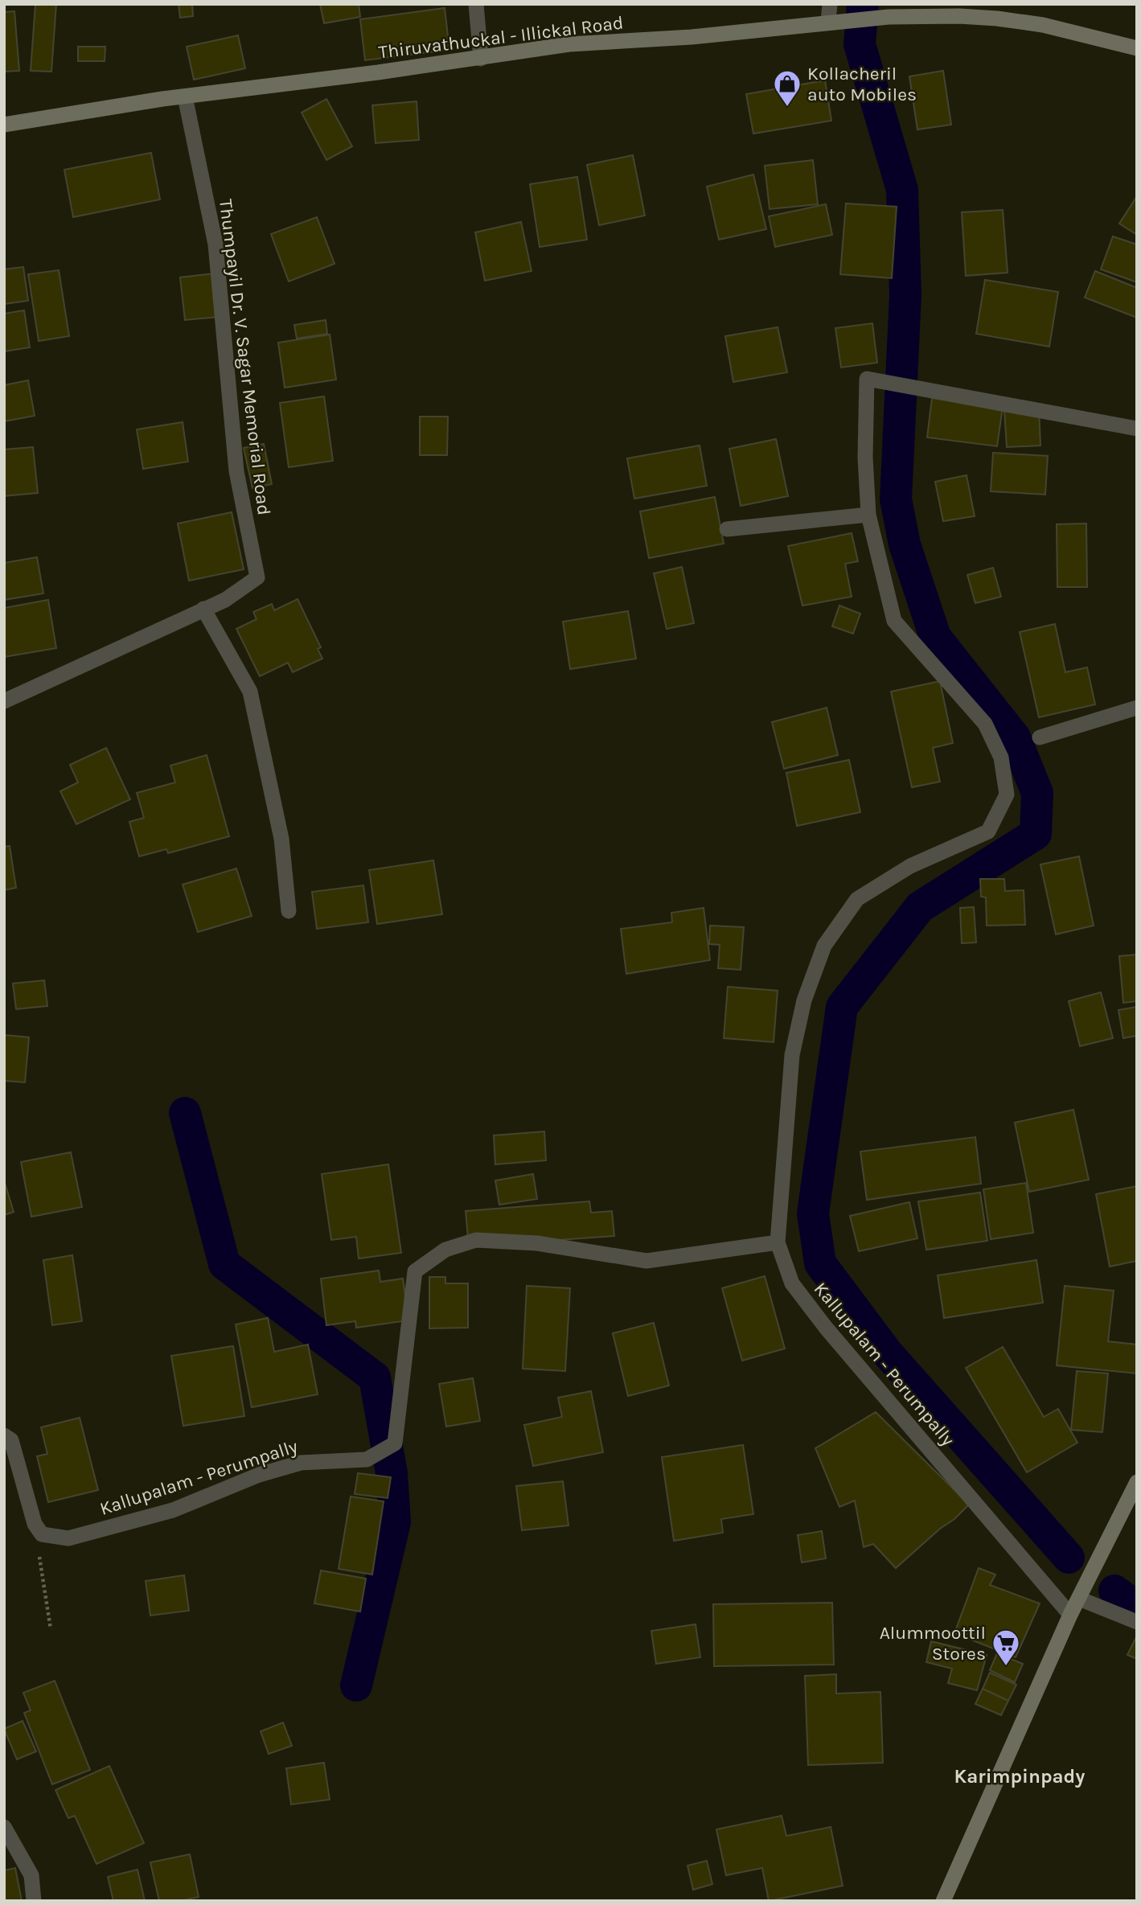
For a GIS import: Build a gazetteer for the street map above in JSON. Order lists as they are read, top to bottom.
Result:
{
  "streets": {
    "main road": ["Thiruvathuckal - Illickal Road"],
    "street": ["Thumpayil Dr. V. Sagar Memorial Road", "Kallupalam - Perumpally"]
  },
  "crossings": [
    ["Thiruvathuckal - Illickal Road", "Thumpayil Dr. V. Sagar Memorial Road"]
  ],
  "districts": ["Karimpinpady"],
  "places": {
    "shop": ["Kollacheril auto Mobiles"],
    "supermarket": ["Alummoottil Stores"]
  }
}
